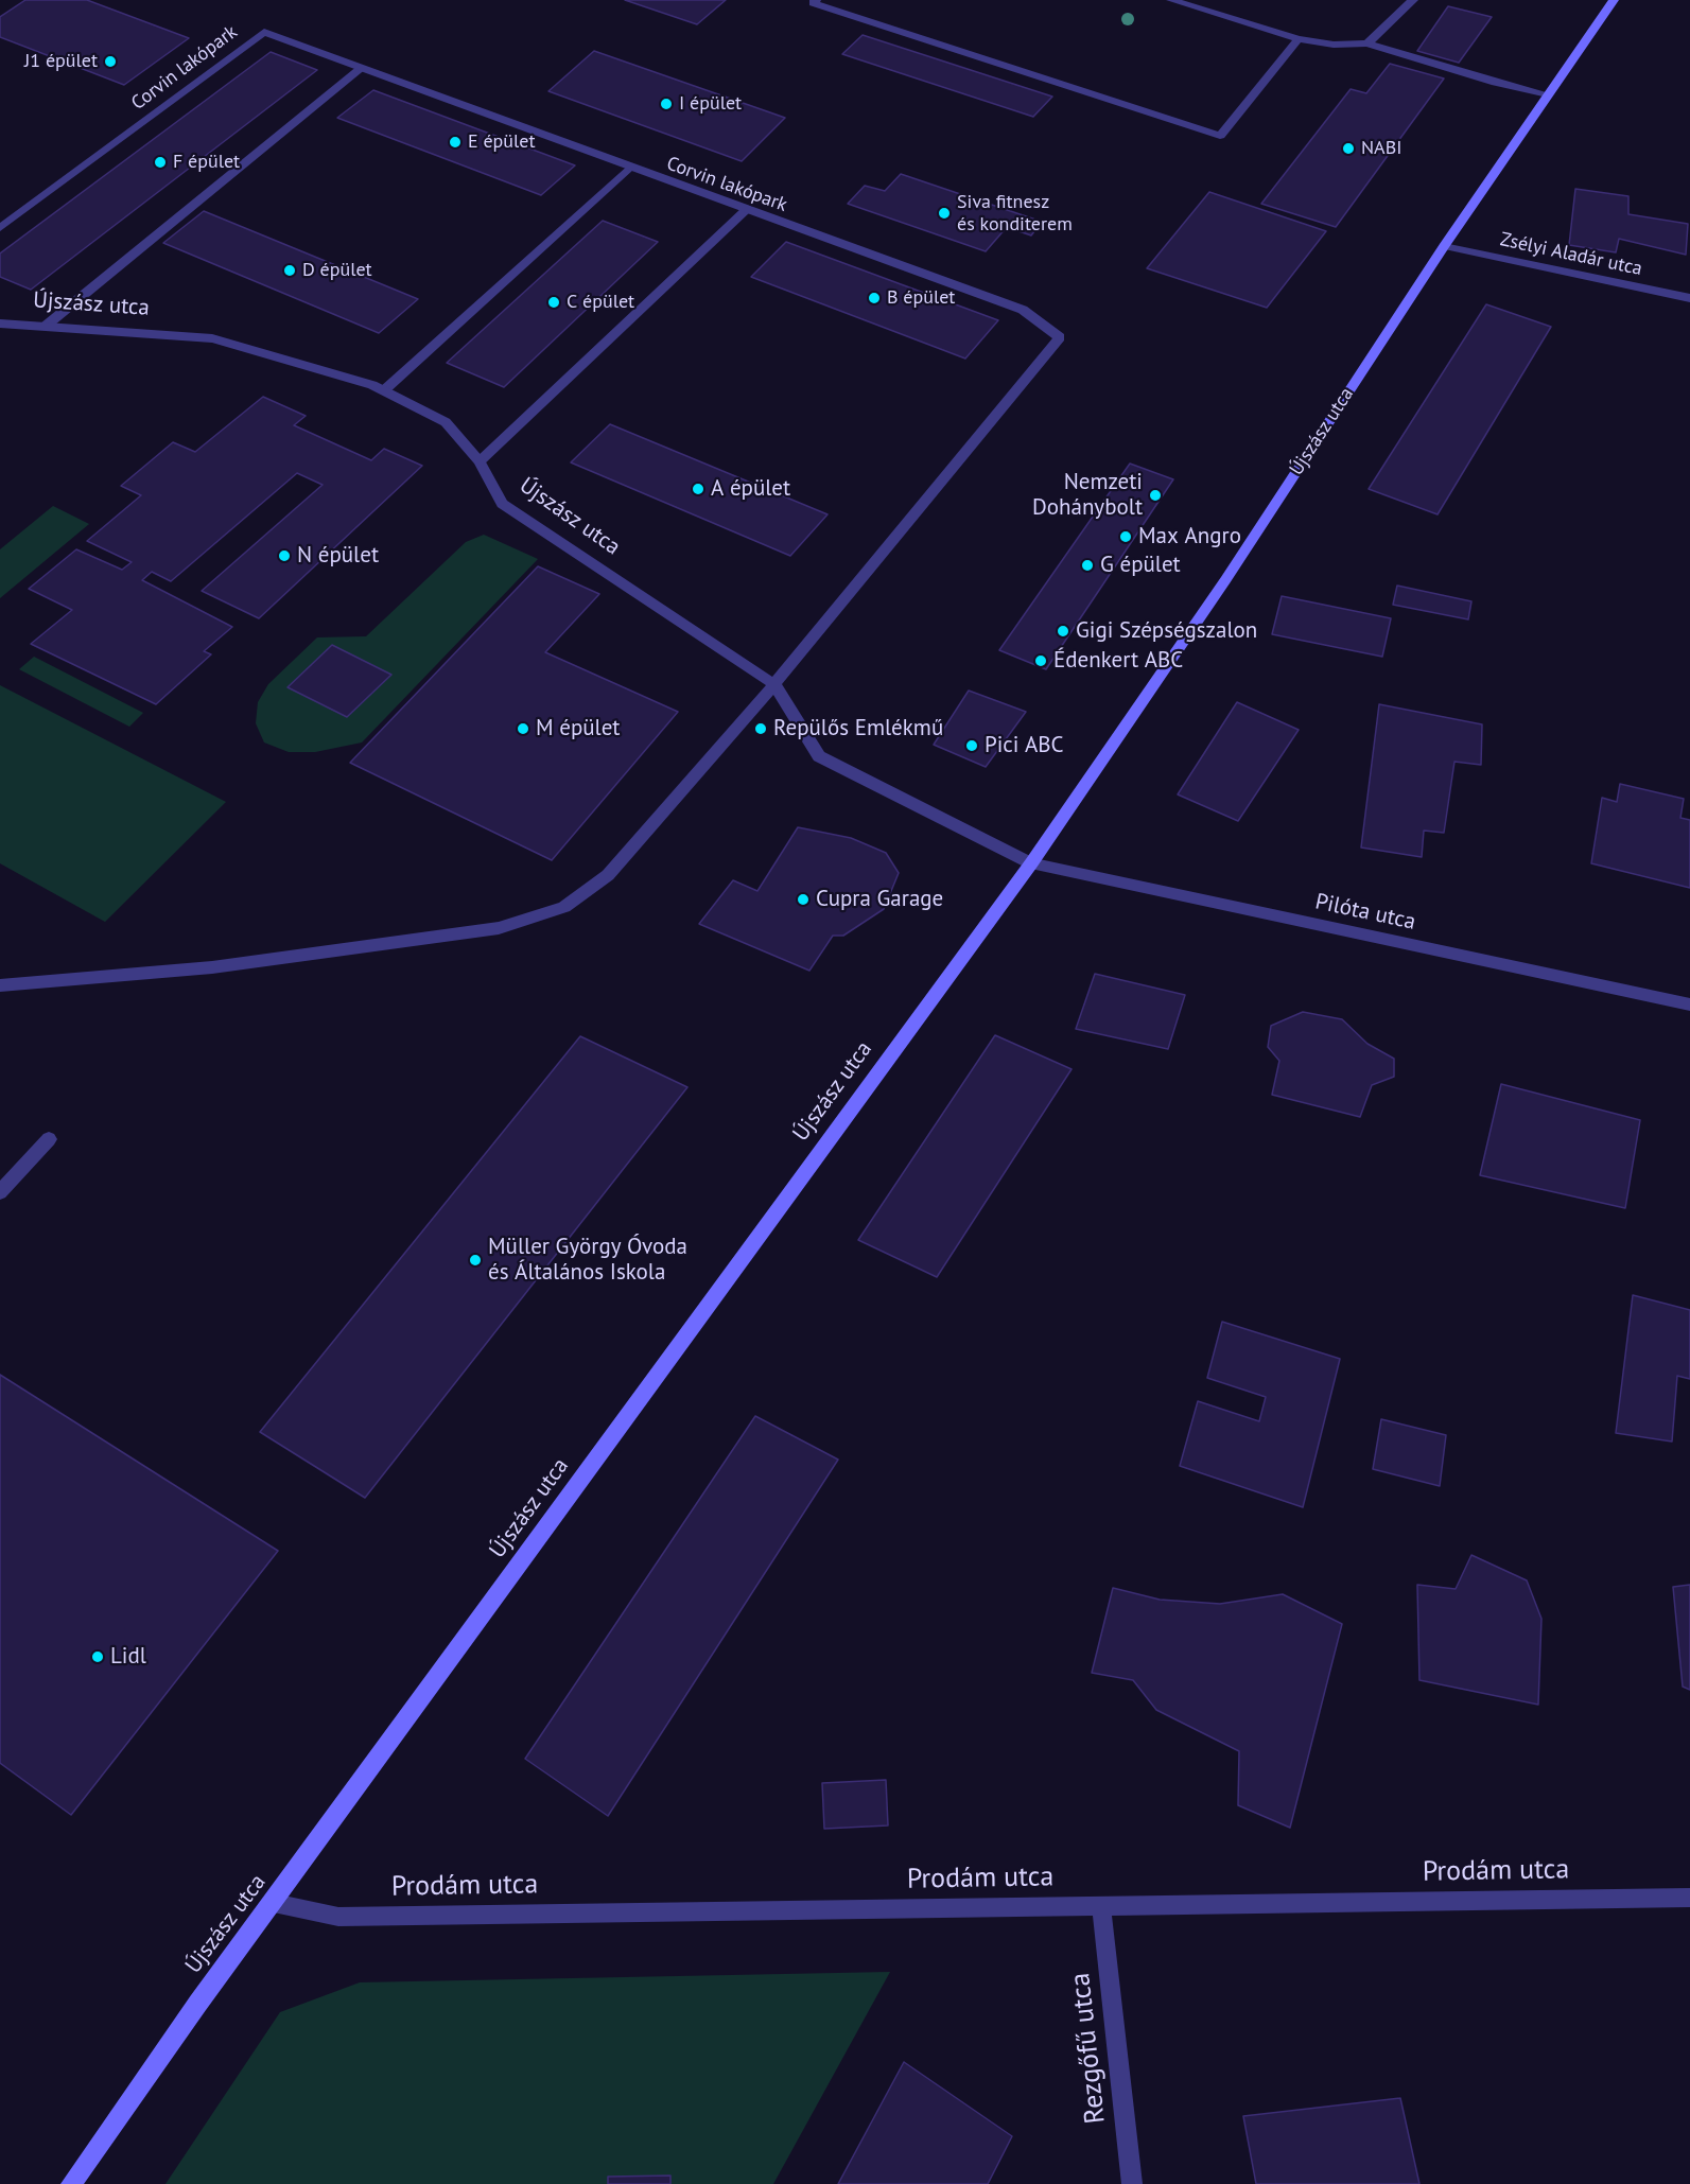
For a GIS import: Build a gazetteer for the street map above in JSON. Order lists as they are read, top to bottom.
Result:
{
  "streets": {
    "street": [
      "Corvin lakópark",
      "Zsélyi Aladár utca",
      "Újszász utca",
      "Pilóta utca",
      "Prodám utca",
      "Rezgőfű utca"
    ]
  },
  "crossings": [
    ["Corvin lakópark", "Újszász utca"],
    ["Zsélyi Aladár utca", "Újszász utca"],
    ["Újszász utca", "Pilóta utca"],
    ["Újszász utca", "Prodám utca"],
    ["Prodám utca", "Rezgőfű utca"]
  ],
  "places": [
    "J1 épület",
    "I épület",
    "E épület",
    "NABI",
    "F épület",
    "Siva fitnesz és konditerem",
    "D épület",
    "B épület",
    "C épület",
    "A épület",
    "Nemzeti Dohánybolt",
    "Max Angro",
    "N épület",
    "G épület",
    "Gigi Szépségszalon",
    "Édenkert ABC",
    "M épület",
    "Repülős Emlékmű",
    "Pici ABC",
    "Cupra Garage",
    "Müller György Óvoda és Általános Iskola",
    "Lidl"
  ]
}
